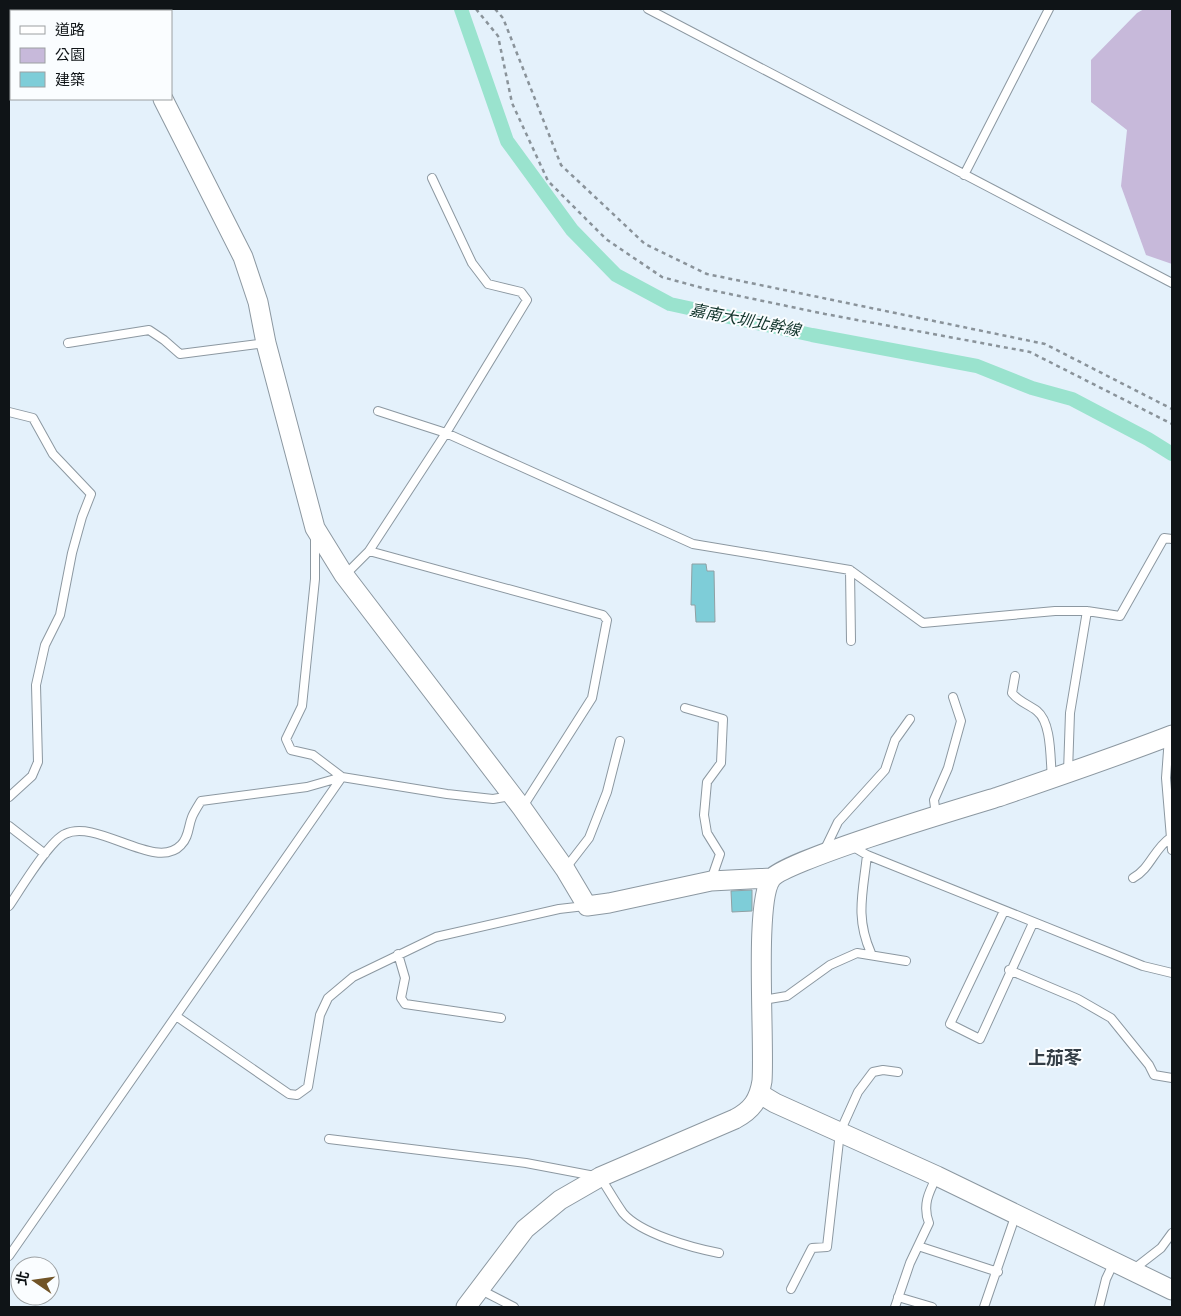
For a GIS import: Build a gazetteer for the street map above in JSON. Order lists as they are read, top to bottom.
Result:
{
  "districts": ["上茄苳"],
  "water": ["嘉南大圳北幹線"],
  "legend": ["道路", "公園", "建築"],
  "north": "left"
}
